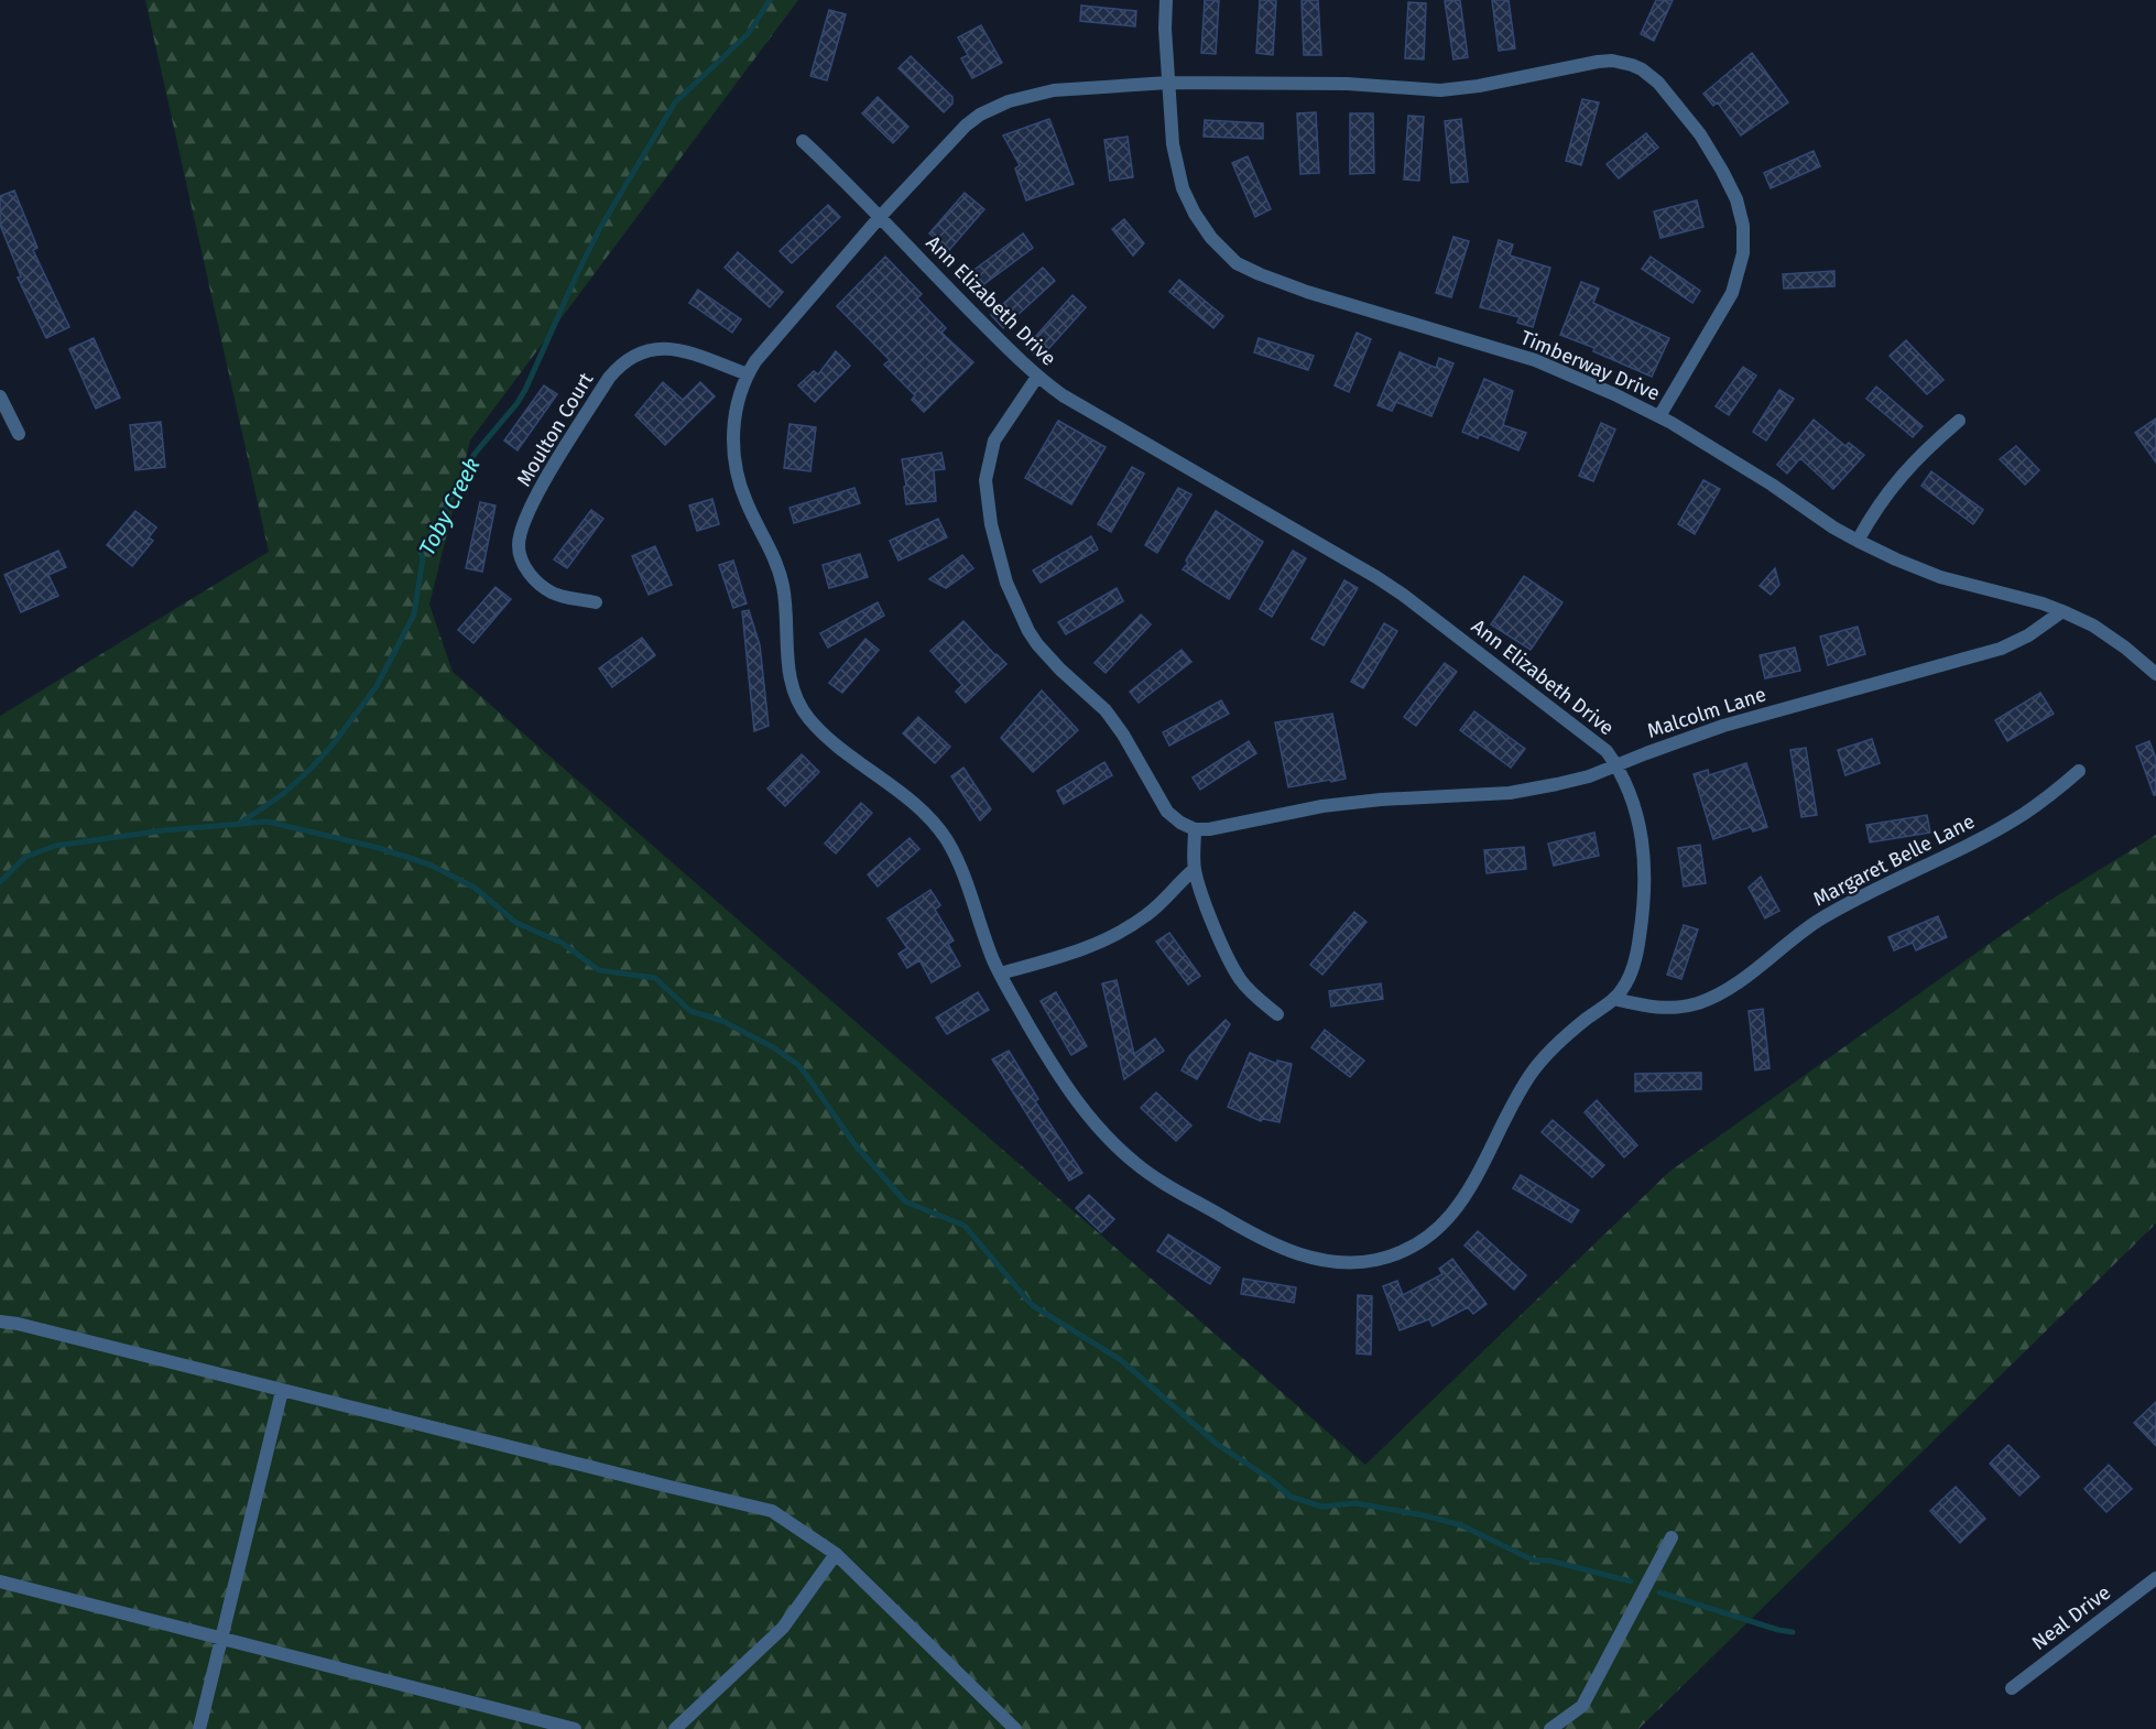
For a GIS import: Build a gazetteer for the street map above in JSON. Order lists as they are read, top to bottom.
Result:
{
  "streets": {
    "street": [
      "Ann Elizabeth Drive",
      "Timberway Drive",
      "Moulton Court",
      "Malcolm Lane",
      "Margaret Belle Lane",
      "Neal Drive"
    ]
  },
  "crossings": [
    ["Ann Elizabeth Drive", "Timberway Drive"],
    ["Ann Elizabeth Drive", "Moulton Court"],
    ["Ann Elizabeth Drive", "Malcolm Lane"],
    ["Ann Elizabeth Drive", "Margaret Belle Lane"],
    ["Timberway Drive", "Malcolm Lane"]
  ],
  "water": ["Toby Creek"]
}
